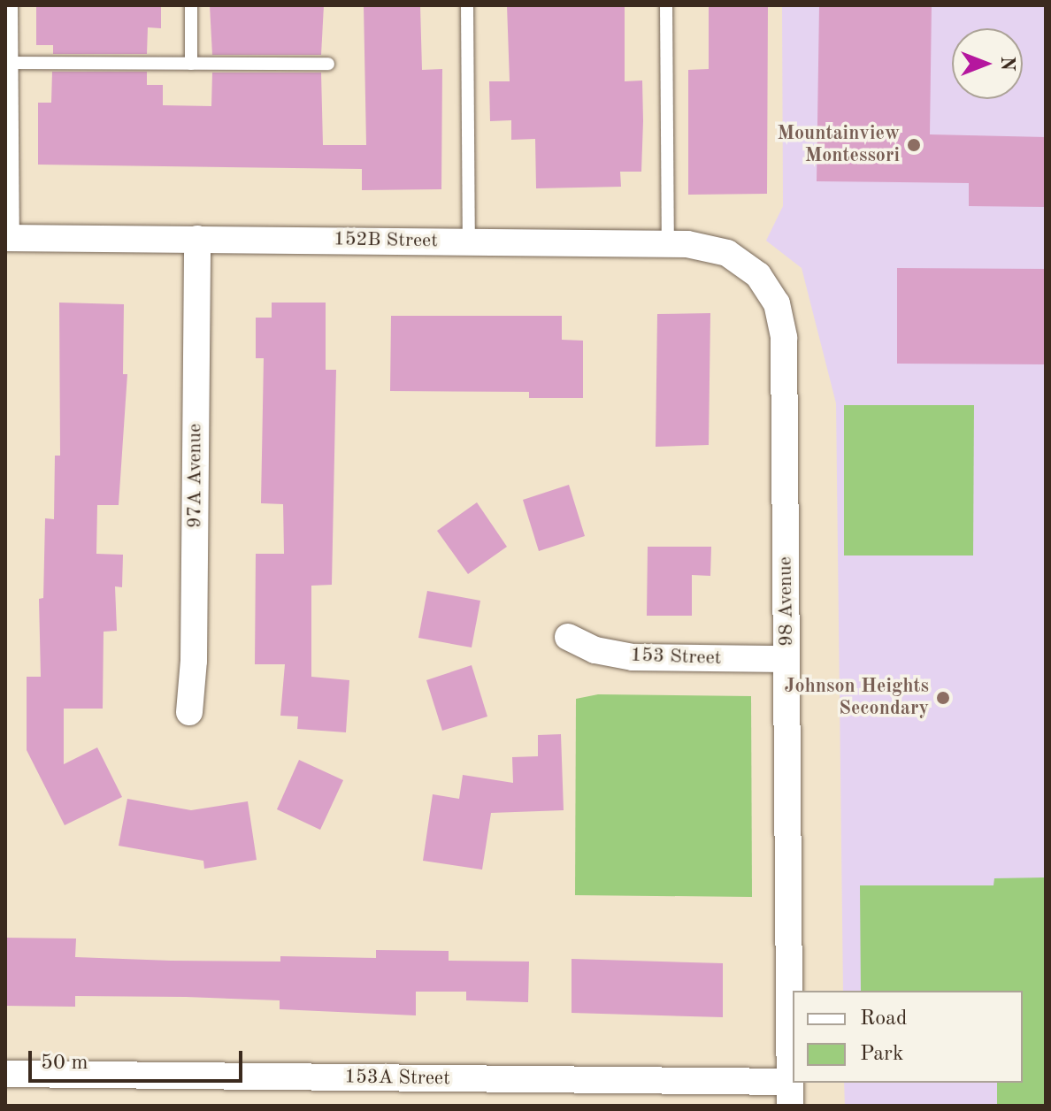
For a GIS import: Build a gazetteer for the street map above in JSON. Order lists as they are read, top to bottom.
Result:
{
  "streets": {
    "street": [
      "152B Street",
      "97A Avenue",
      "98 Avenue",
      "153 Street",
      "153A Street"
    ]
  },
  "crossings": [
    ["152B Street", "97A Avenue"],
    ["152B Street", "98 Avenue"],
    ["98 Avenue", "153 Street"],
    ["98 Avenue", "153A Street"]
  ],
  "places": ["Mountainview Montessori", "Johnson Heights Secondary"],
  "legend": ["Road", "Park"],
  "scale_bar": "50 m",
  "north": "right"
}
